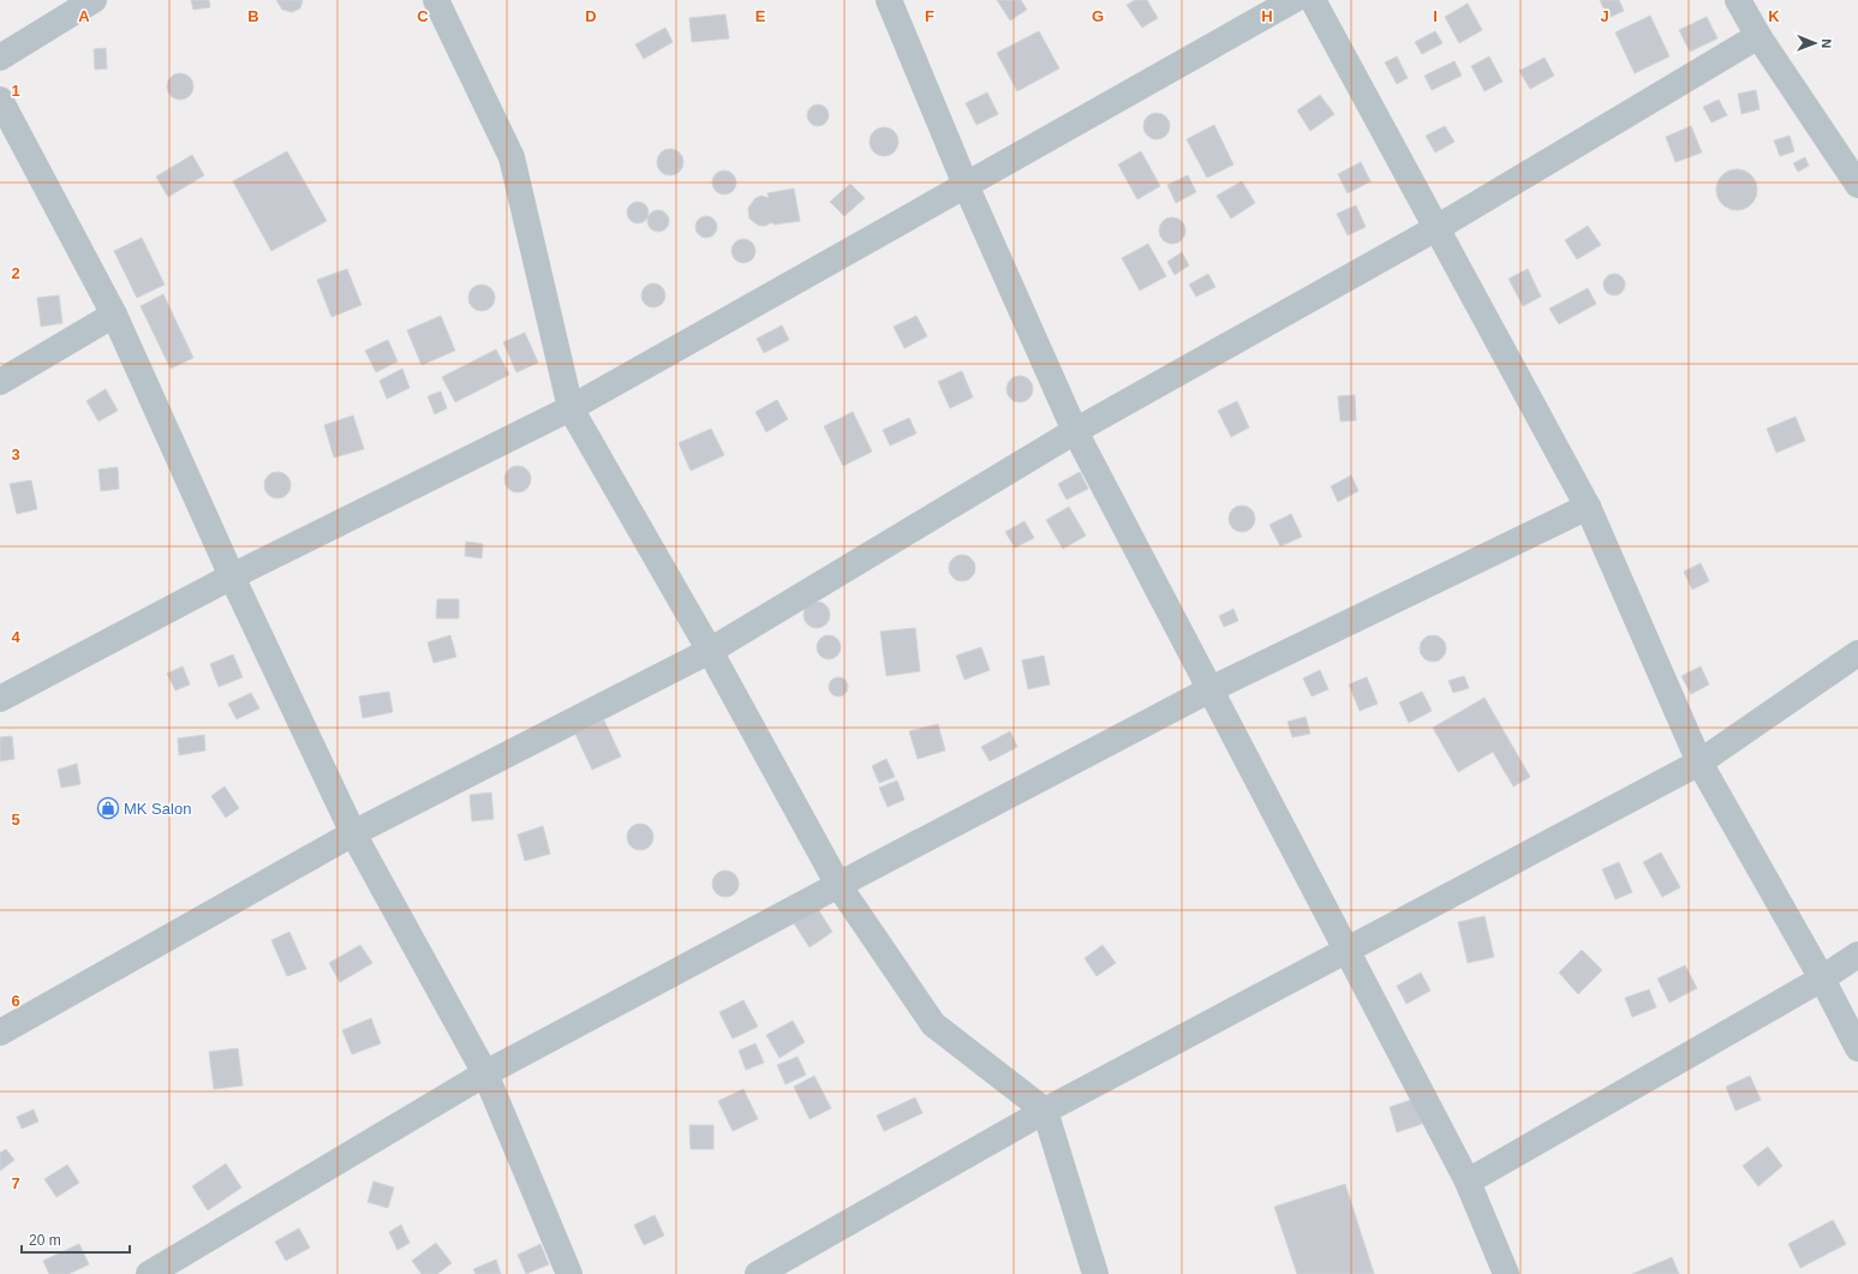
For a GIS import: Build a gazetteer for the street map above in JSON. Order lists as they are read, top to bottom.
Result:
{
  "places": {
    "shop": ["MK Salon"]
  },
  "scale_bar": "20 m",
  "north": "right",
  "grid": {
    "columns": [
      "A",
      "B",
      "C",
      "D",
      "E",
      "F",
      "G",
      "H",
      "I",
      "J",
      "K"
    ],
    "rows": [
      "1",
      "2",
      "3",
      "4",
      "5",
      "6",
      "7"
    ]
  }
}
